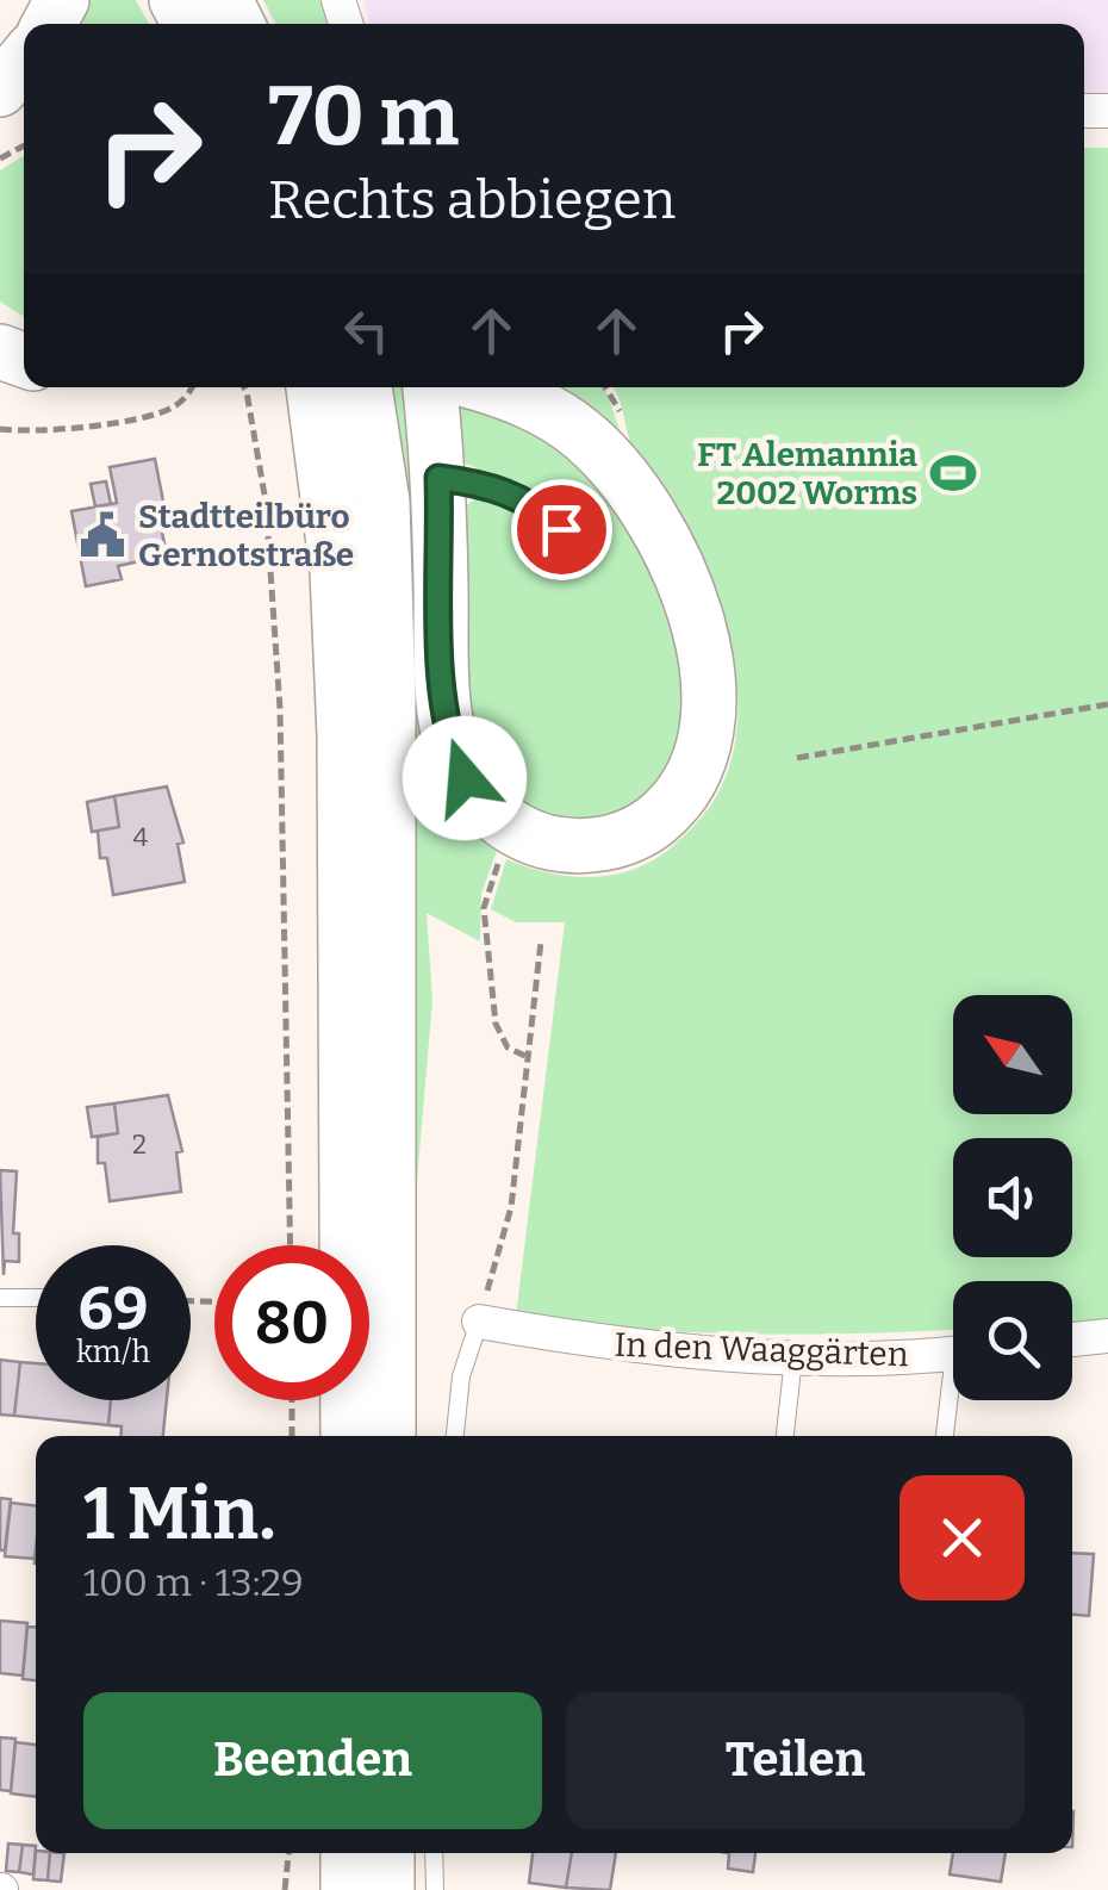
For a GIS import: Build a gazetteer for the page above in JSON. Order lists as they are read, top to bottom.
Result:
{
  "streets": {
    "street": ["In den Waaggärten"]
  },
  "places": {
    "sports": ["FT Alemannia 2002 Worms"],
    "public building": ["Stadtteilbüro Gernotstraße"]
  },
  "house_numbers": ["4", "2"],
  "north": "top left",
  "page": {
    "turn": ["70 m", "Rechts abbiegen"],
    "speed": "69 km/h",
    "limit": "80",
    "heading": ["1 Min.", "100 m · 13:29"],
    "buttons": ["Beenden", "Teilen"]
  }
}
